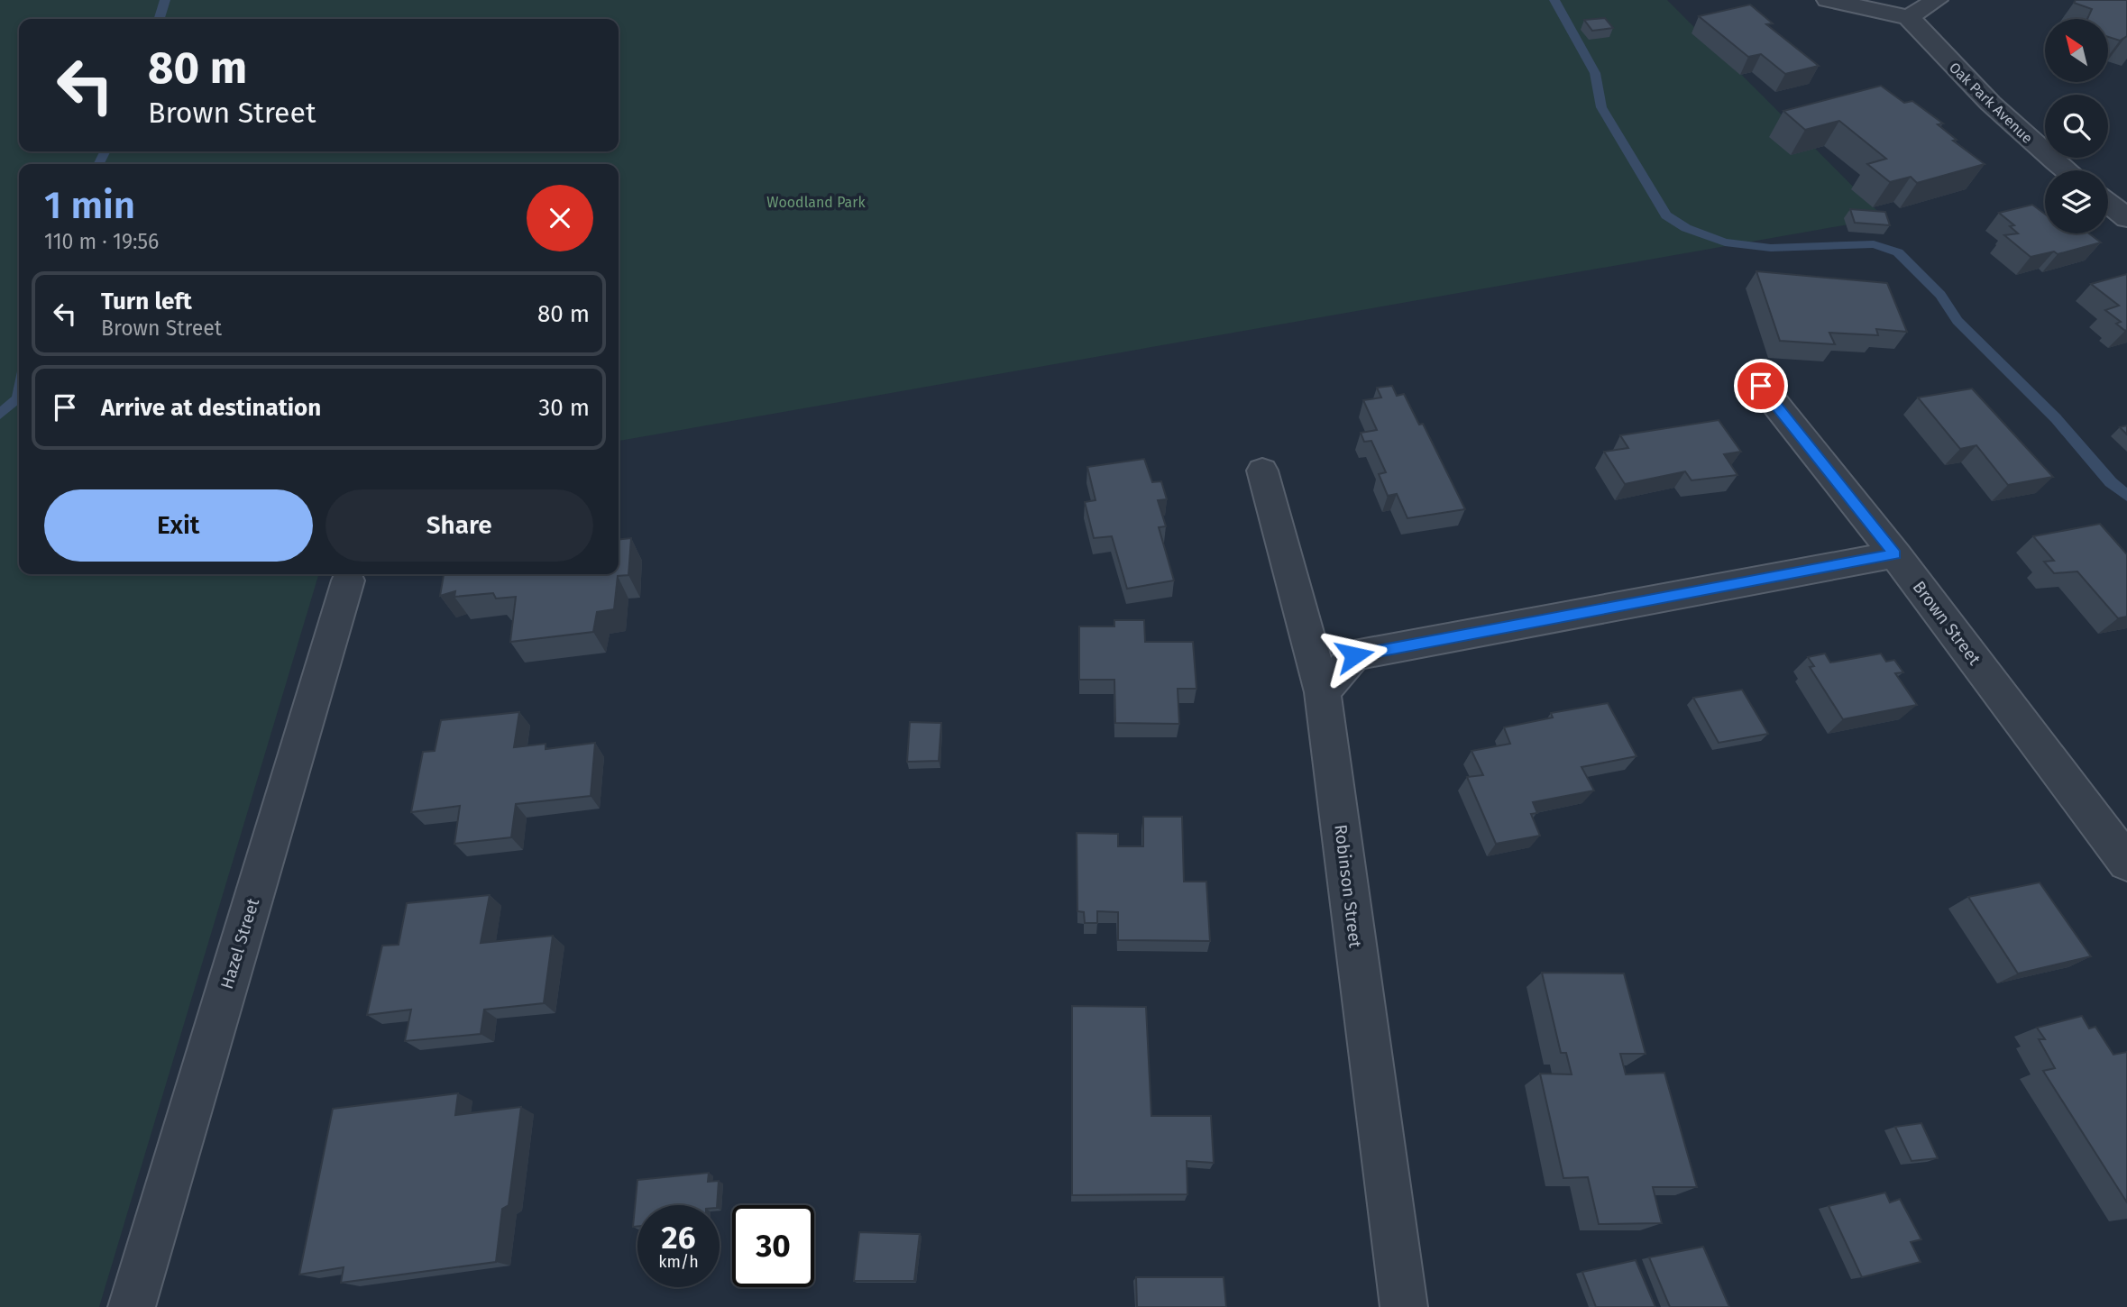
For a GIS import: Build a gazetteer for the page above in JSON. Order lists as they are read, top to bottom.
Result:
{
  "streets": {
    "street": [
      "Oak Park Avenue",
      "Brown Street",
      "Robinson Street",
      "Hazel Street"
    ]
  },
  "parks": ["Woodland Park"],
  "north": "top left",
  "page": {
    "turn": ["80 m", "Brown Street"],
    "heading": ["1 min", "110 m · 19:56"],
    "list": [
      {
        "name": "Turn left",
        "note": "Brown Street",
        "value": "80 m"
      },
      {
        "name": "Arrive at destination",
        "value": "30 m"
      }
    ],
    "buttons": ["Exit", "Share"],
    "speed": "26 km/h",
    "limit": "30"
  }
}
